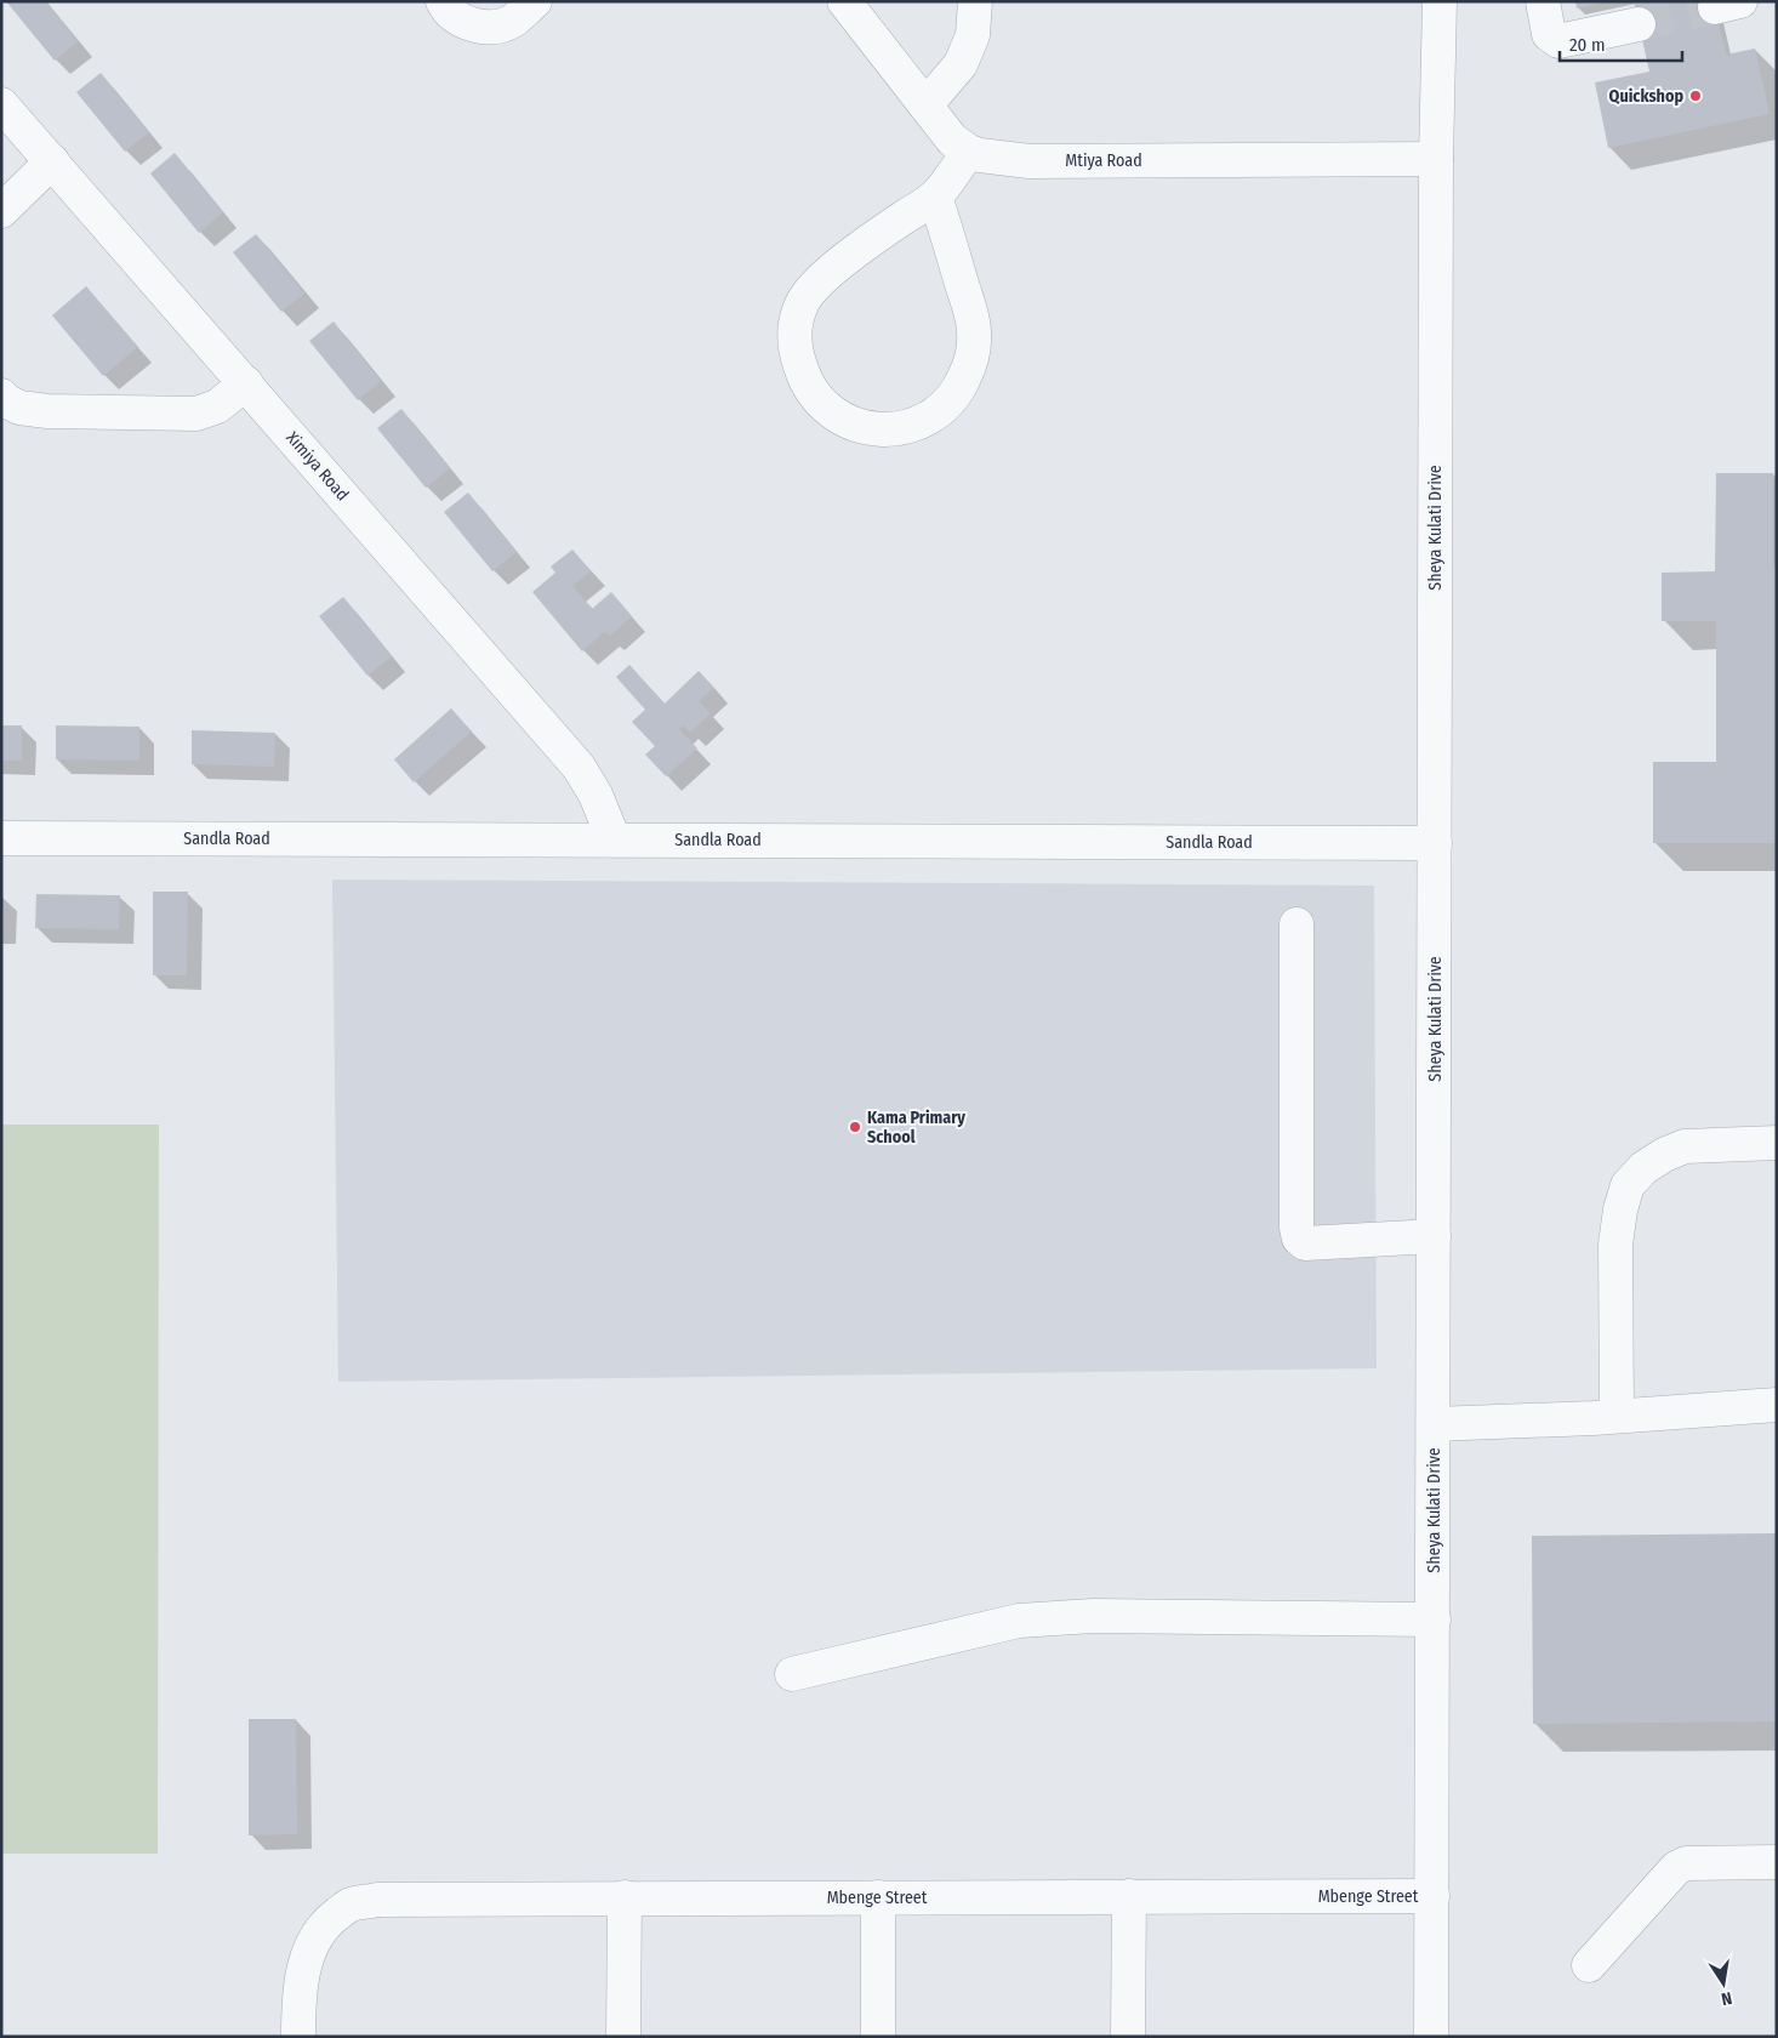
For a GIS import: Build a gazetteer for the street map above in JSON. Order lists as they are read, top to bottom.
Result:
{
  "streets": {
    "street": [
      "Mtiya Road",
      "Ximiya Road",
      "Sheya Kulati Drive",
      "Sandla Road",
      "Mbenge Street"
    ]
  },
  "crossings": [
    ["Mtiya Road", "Sheya Kulati Drive"],
    ["Ximiya Road", "Sandla Road"],
    ["Sheya Kulati Drive", "Sandla Road"],
    ["Sheya Kulati Drive", "Mbenge Street"]
  ],
  "places": ["Quickshop", "Kama Primary School"],
  "scale_bar": "20 m",
  "north": "bottom"
}
